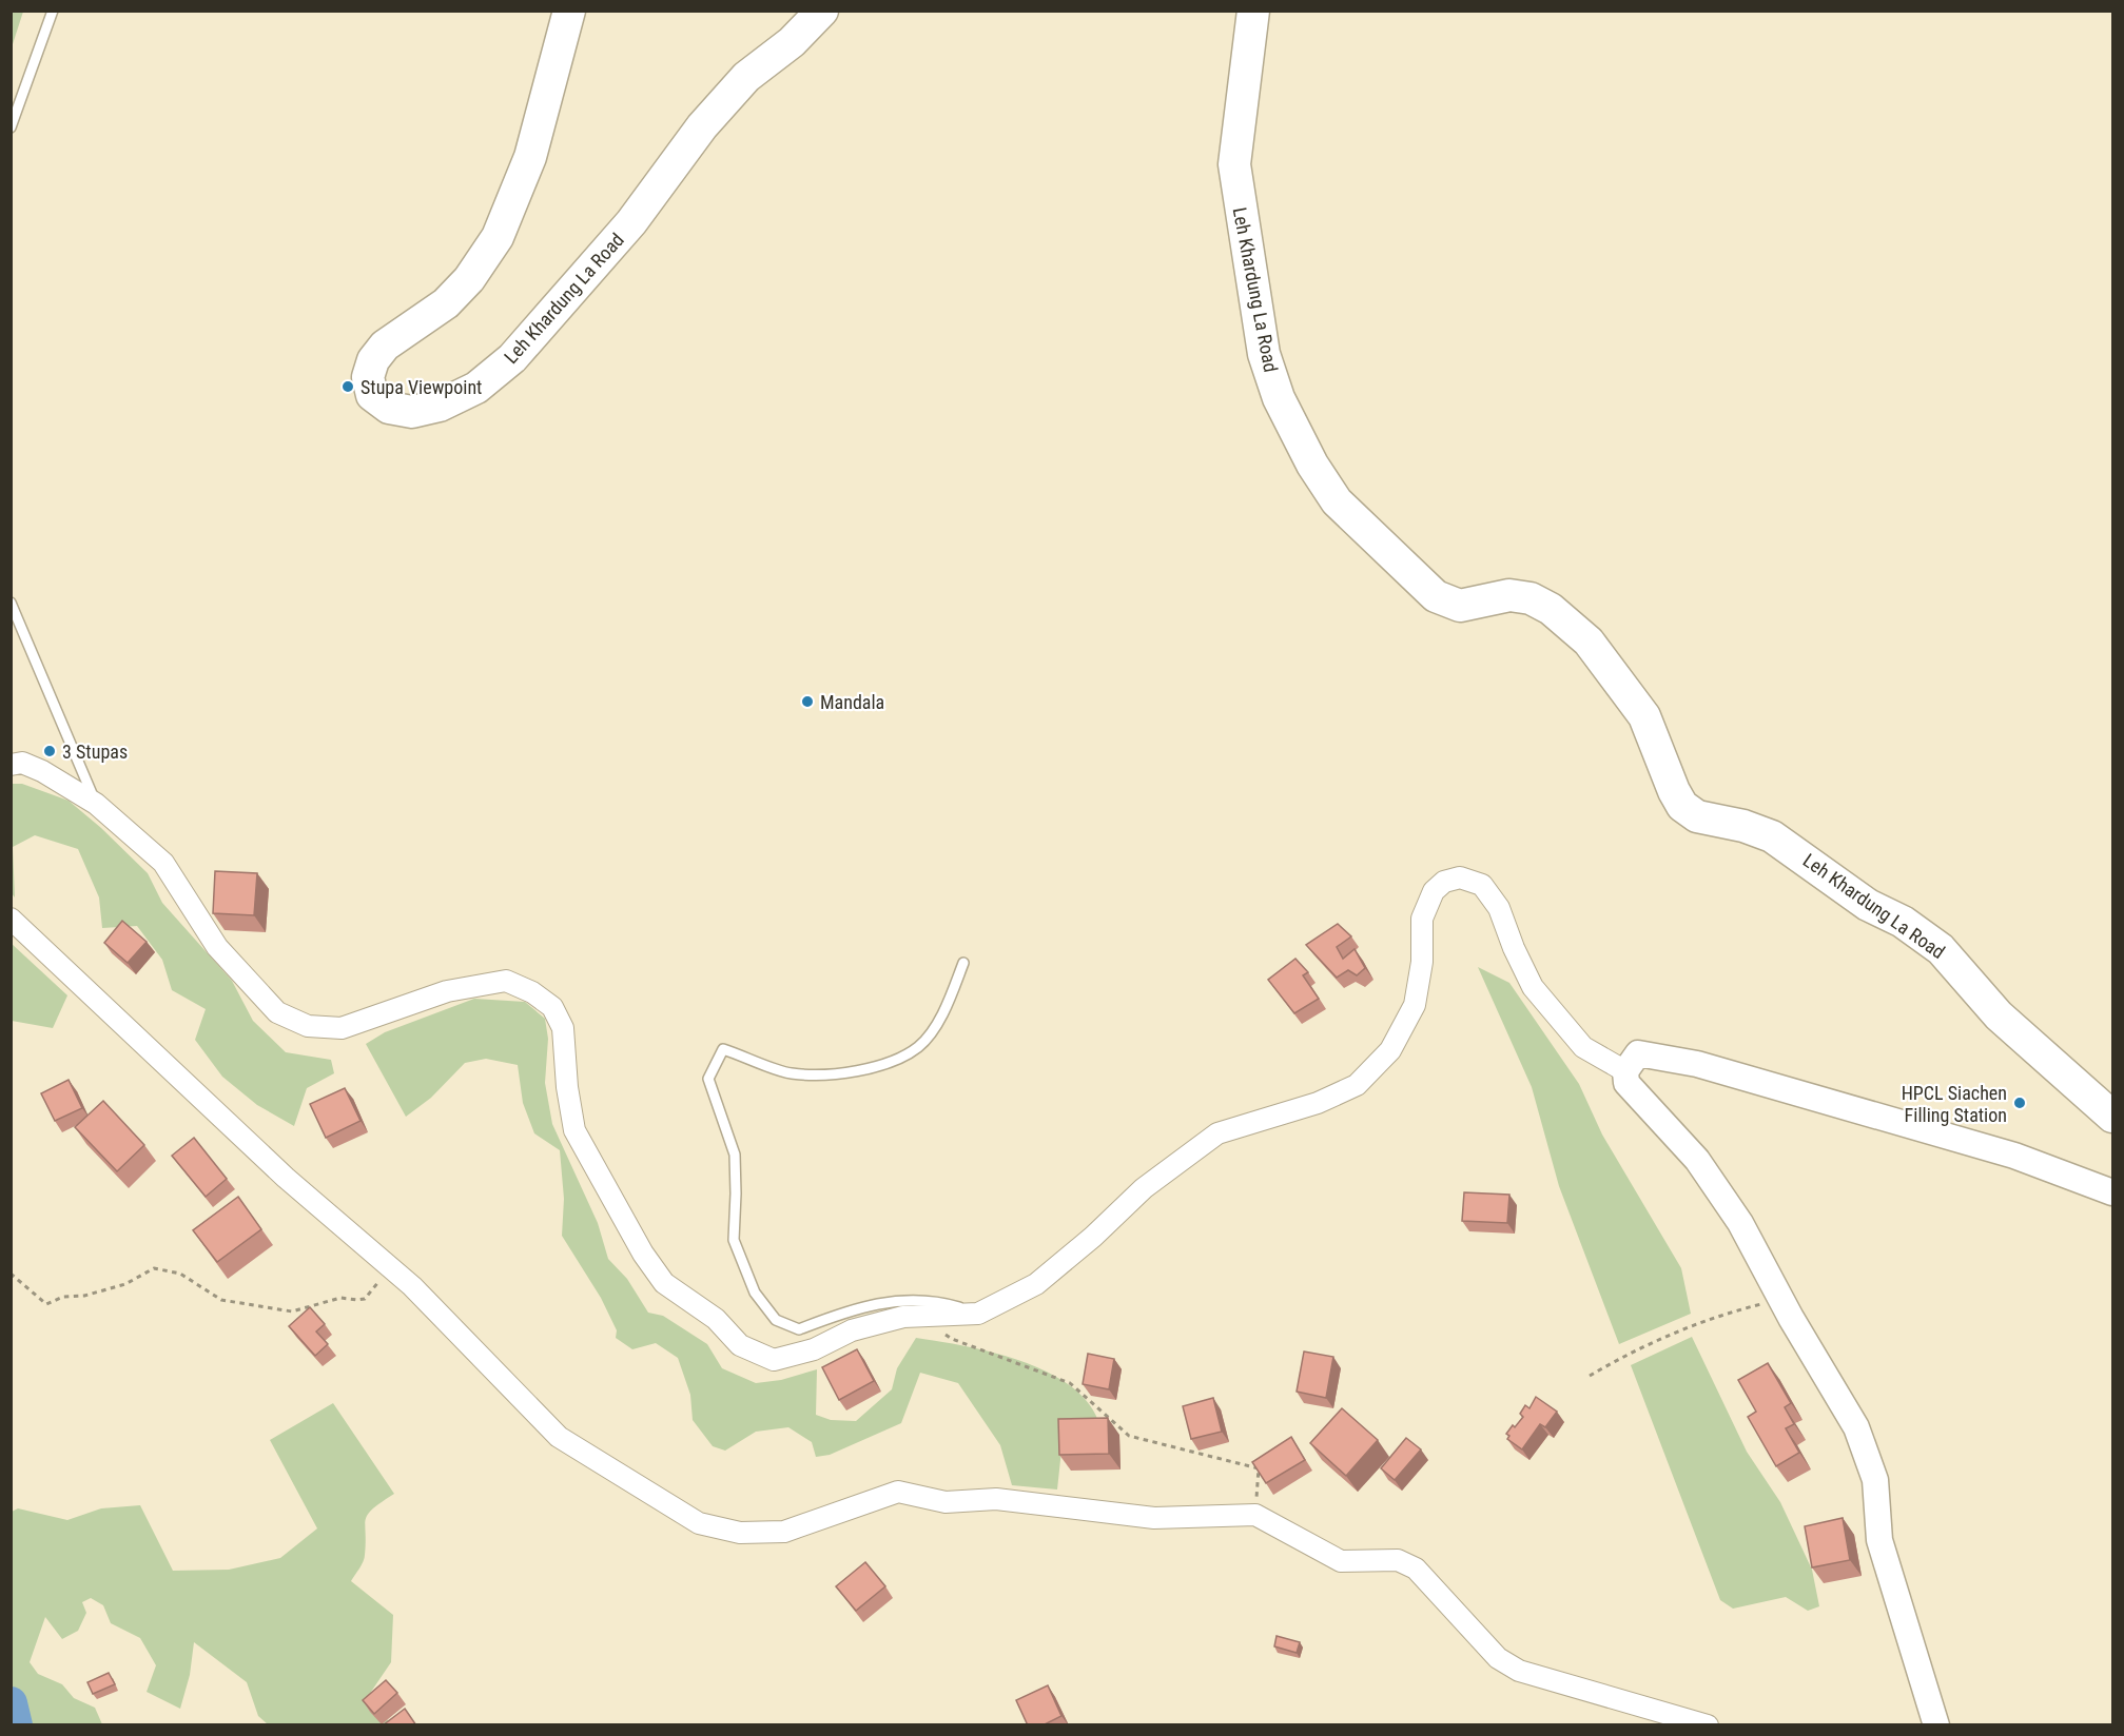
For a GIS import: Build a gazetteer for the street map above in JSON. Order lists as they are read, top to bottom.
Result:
{
  "streets": {
    "main road": ["Leh Khardung La Road"]
  },
  "places": [
    "Stupa Viewpoint",
    "Mandala",
    "3 Stupas",
    "HPCL Siachen Filling Station"
  ]
}
